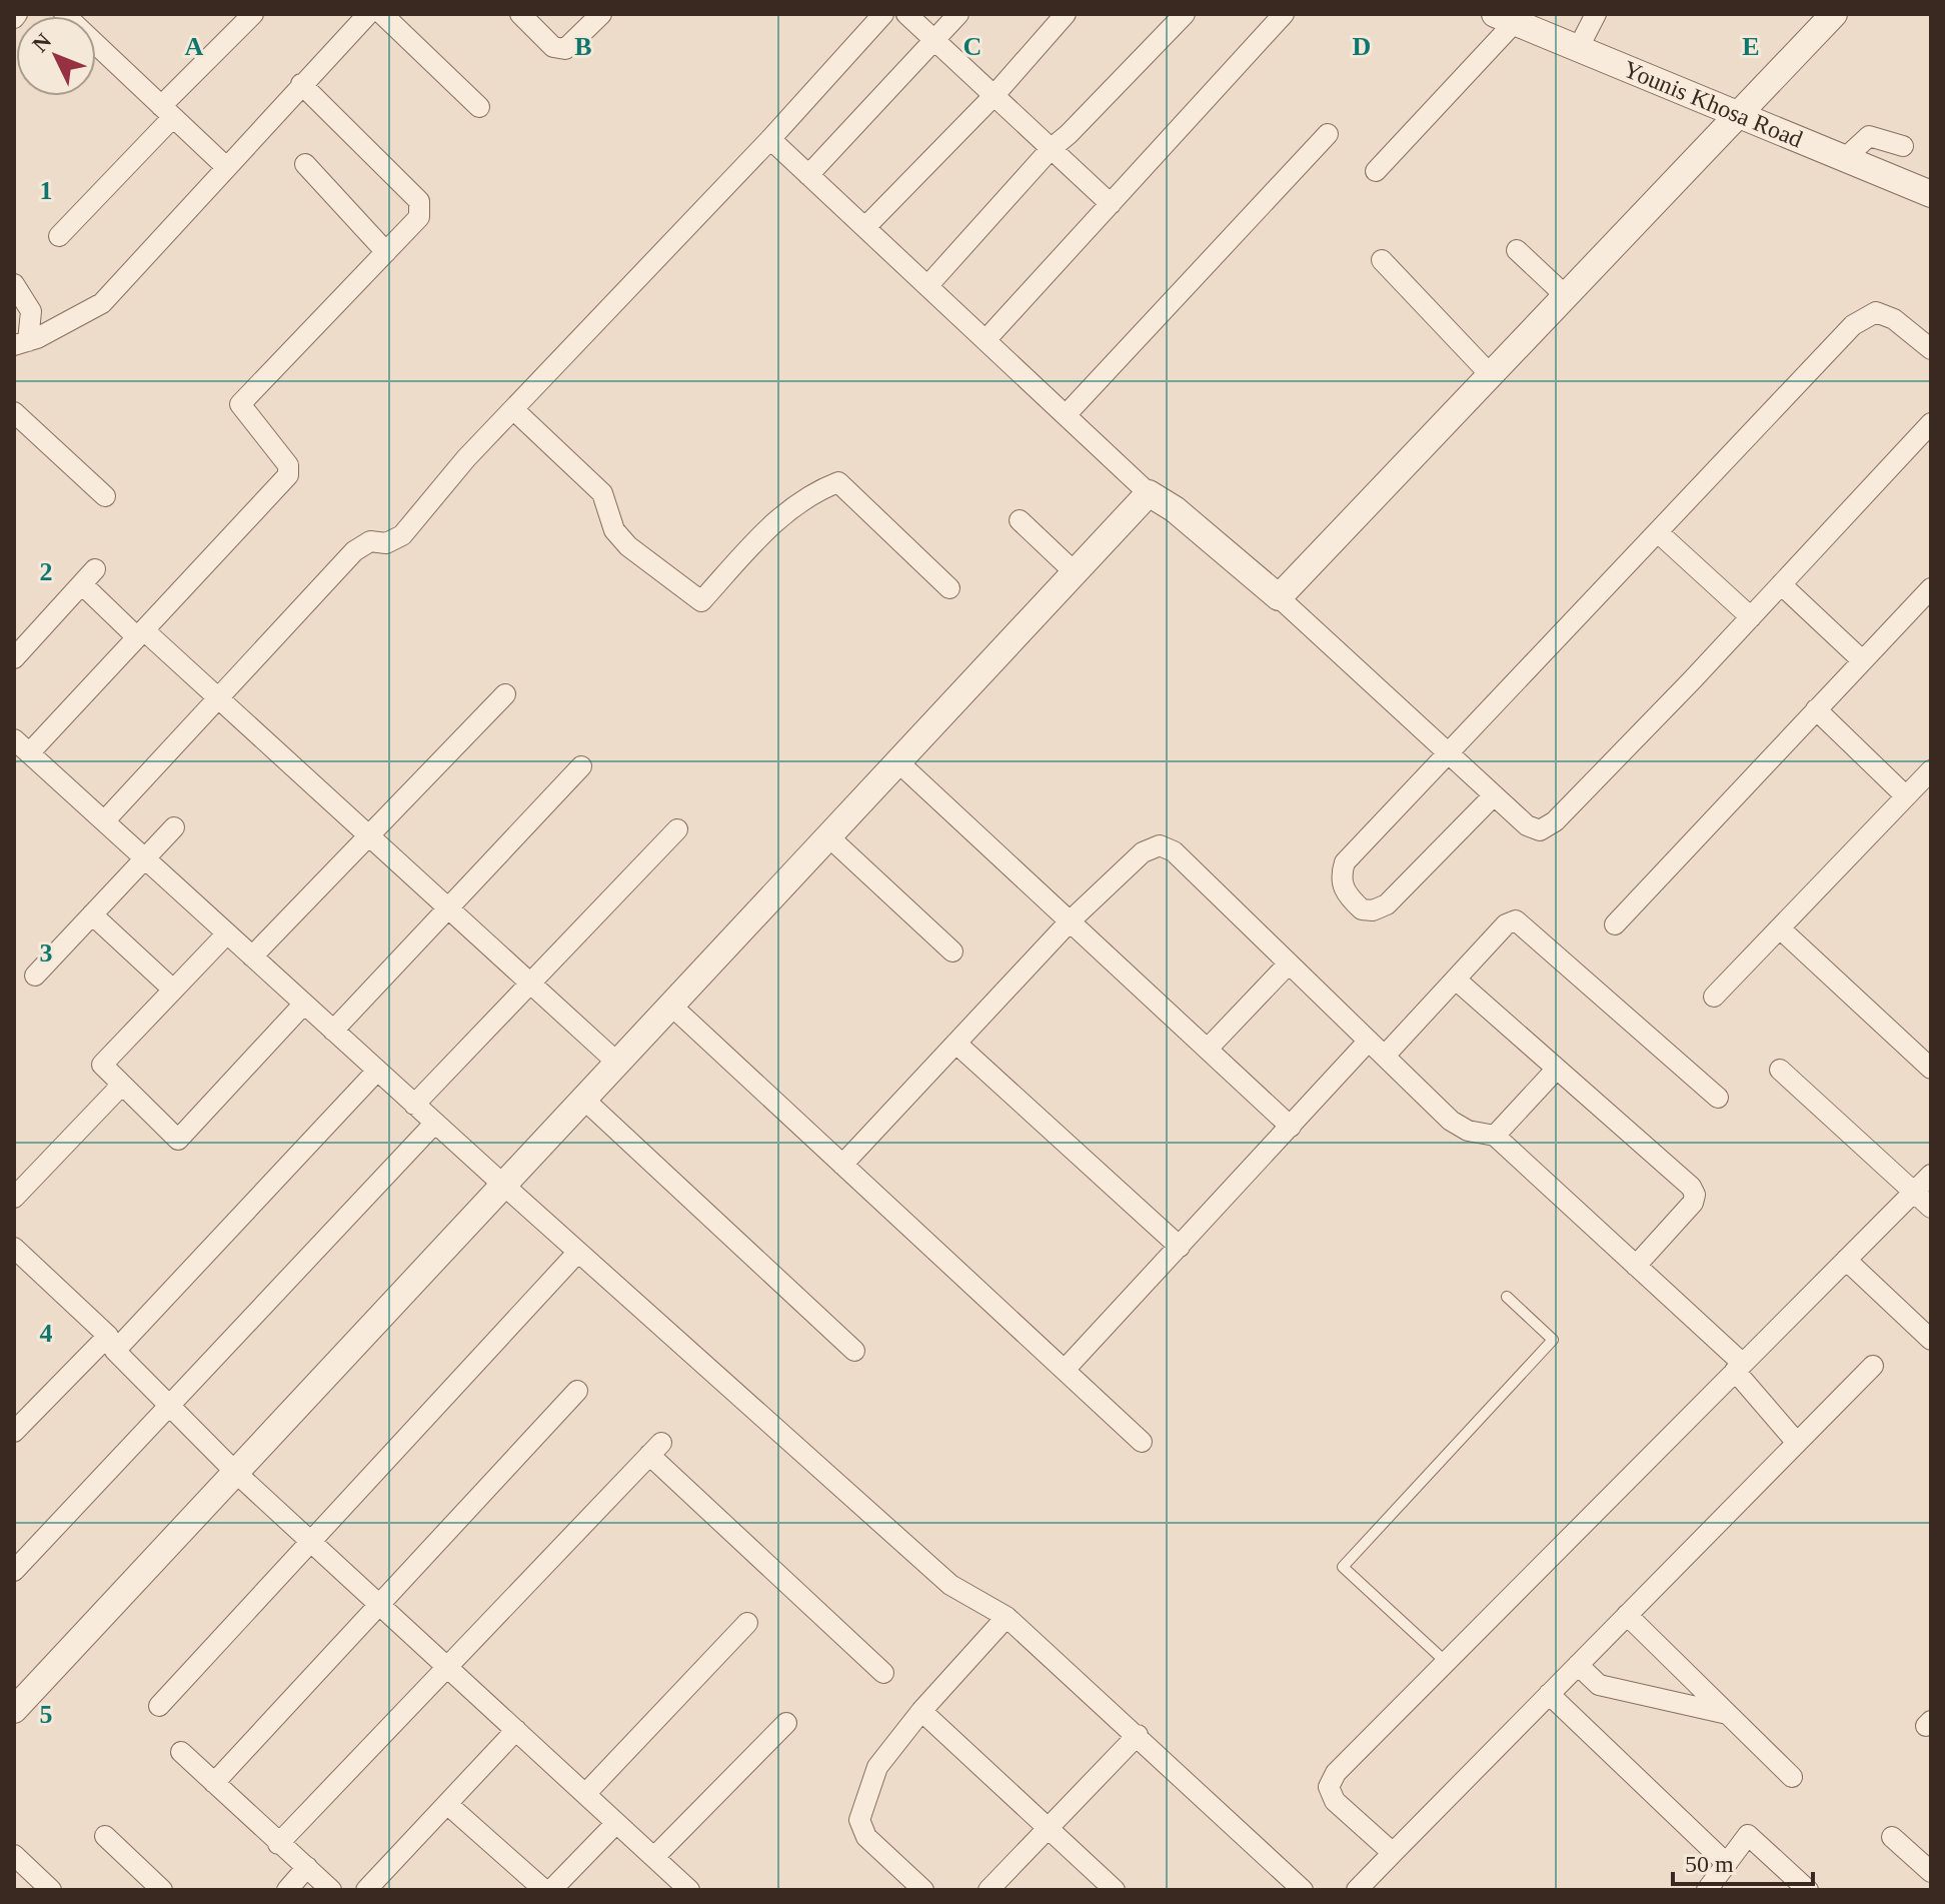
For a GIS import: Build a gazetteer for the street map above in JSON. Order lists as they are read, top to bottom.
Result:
{
  "streets": {
    "street": ["Younis Khosa Road"]
  },
  "scale_bar": "50 m",
  "north": "top left",
  "grid": {
    "columns": [
      "A",
      "B",
      "C",
      "D",
      "E"
    ],
    "rows": [
      "1",
      "2",
      "3",
      "4",
      "5"
    ]
  }
}
